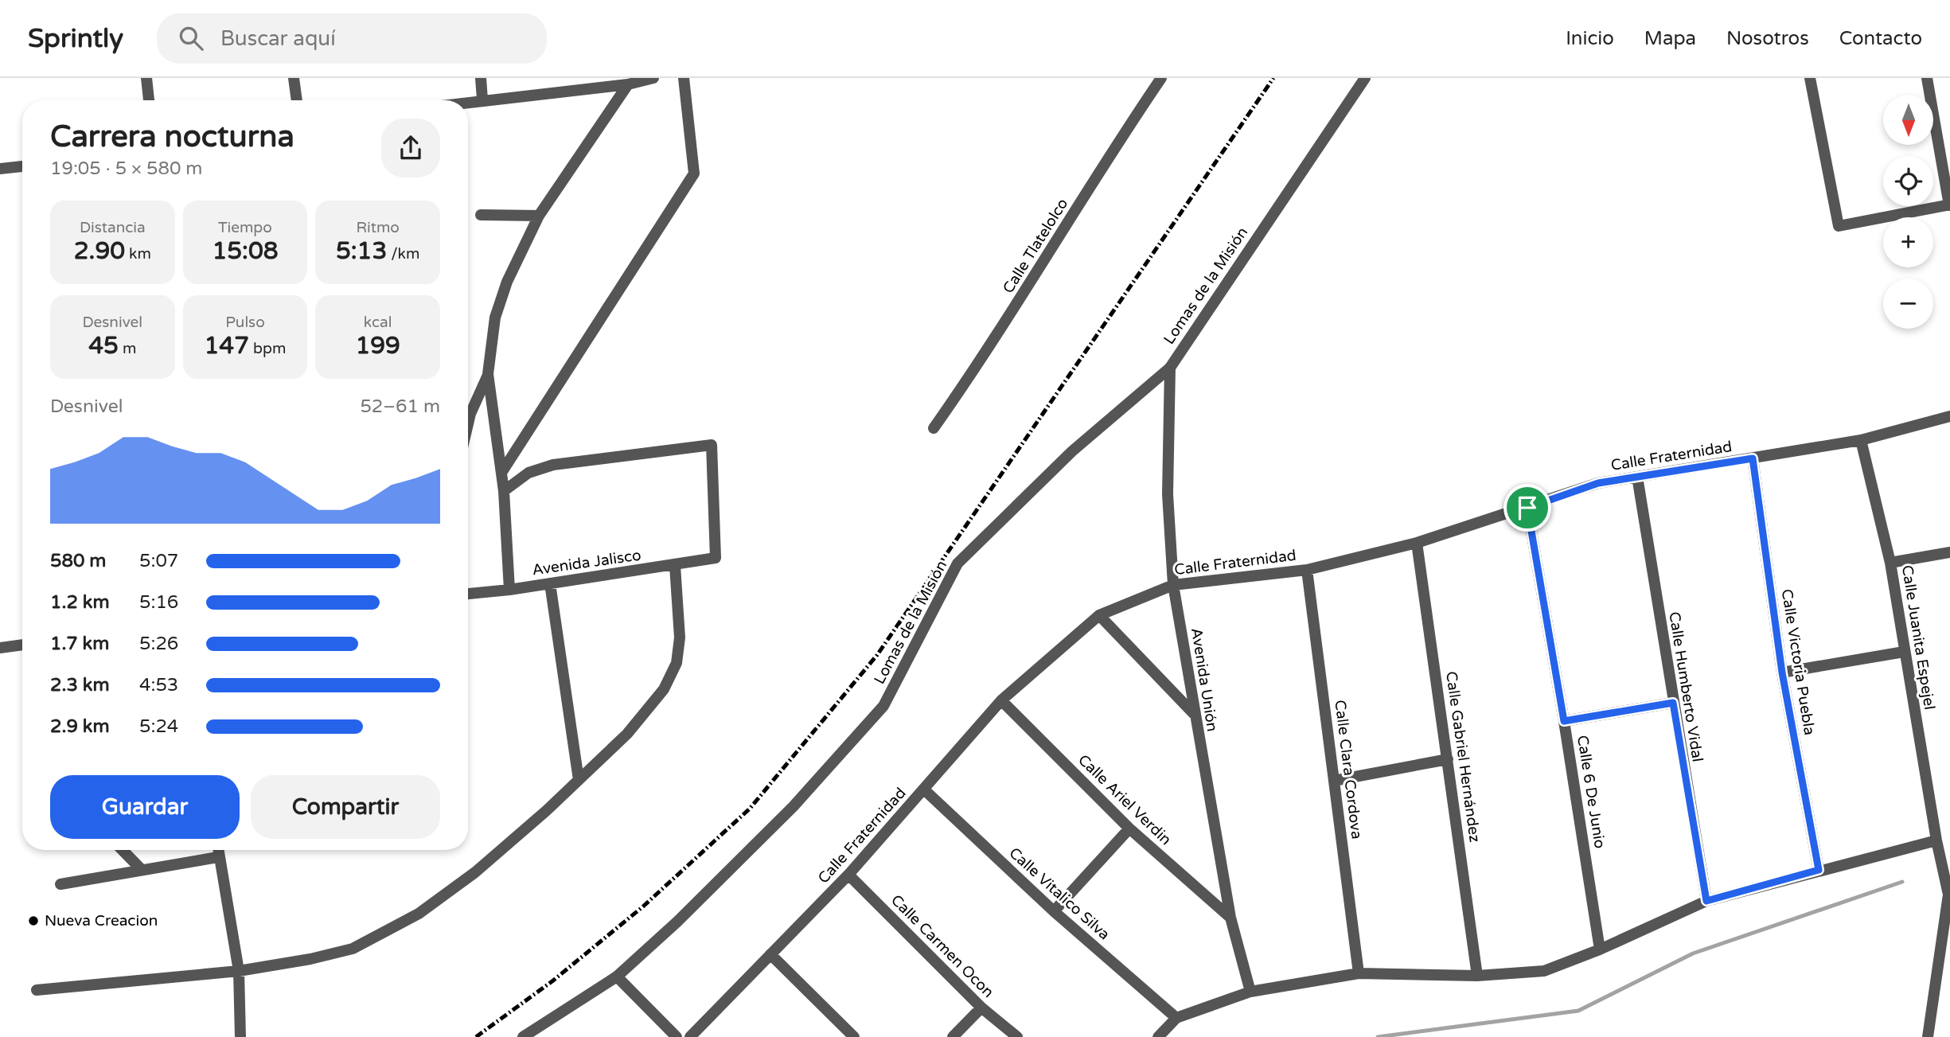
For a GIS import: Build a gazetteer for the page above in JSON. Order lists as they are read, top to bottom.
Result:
{
  "streets": {
    "street": [
      "Calle Tlatelolco",
      "Lomas de la Misión",
      "Calle Fraternidad",
      "Avenida Jalisco",
      "Calle Juanita Espejel",
      "Calle Victoria Puebla",
      "Avenida Unión",
      "Calle Humberto Vidal",
      "Calle Gabriel Hernández",
      "Calle Clara Cordova",
      "Calle 6 De Junio",
      "Calle Ariel Verdin",
      "Calle Vitalico Silva",
      "Calle Carmen Ocon"
    ]
  },
  "crossings": [
    ["Lomas de la Misión", "Avenida Unión"],
    ["Calle Fraternidad", "Calle Juanita Espejel"],
    ["Calle Fraternidad", "Calle Victoria Puebla"],
    ["Calle Fraternidad", "Avenida Unión"],
    ["Calle Fraternidad", "Calle Humberto Vidal"],
    ["Calle Fraternidad", "Calle Gabriel Hernández"],
    ["Calle Fraternidad", "Calle Clara Cordova"],
    ["Calle Fraternidad", "Calle 6 De Junio"],
    ["Calle Fraternidad", "Calle Ariel Verdin"],
    ["Calle Fraternidad", "Calle Vitalico Silva"],
    ["Calle Fraternidad", "Calle Carmen Ocon"],
    ["Avenida Unión", "Calle Ariel Verdin"]
  ],
  "places": ["Nueva Creacion"],
  "north": "bottom",
  "page": {
    "header": "Sprintly",
    "search": "Buscar aquí",
    "nav": [
      "Inicio",
      "Mapa",
      "Nosotros",
      "Contacto"
    ],
    "map_buttons": ["+", "−"],
    "heading": ["Carrera nocturna", "19:05 · 5 × 580 m"],
    "stats": [
      ["Distancia", "2.90 km"],
      ["Tiempo", "15:08"],
      ["Ritmo", "5:13 /km"],
      ["Desnivel", "45 m"],
      ["Pulso", "147 bpm"],
      ["kcal", "199"]
    ],
    "chart": ["Desnivel", "52–61 m"],
    "list": [
      {
        "name": "580 m",
        "note": "5:07"
      },
      {
        "name": "1.2 km",
        "note": "5:16"
      },
      {
        "name": "1.7 km",
        "note": "5:26"
      },
      {
        "name": "2.3 km",
        "note": "4:53"
      },
      {
        "name": "2.9 km",
        "note": "5:24"
      }
    ],
    "buttons": ["Guardar", "Compartir"]
  }
}
